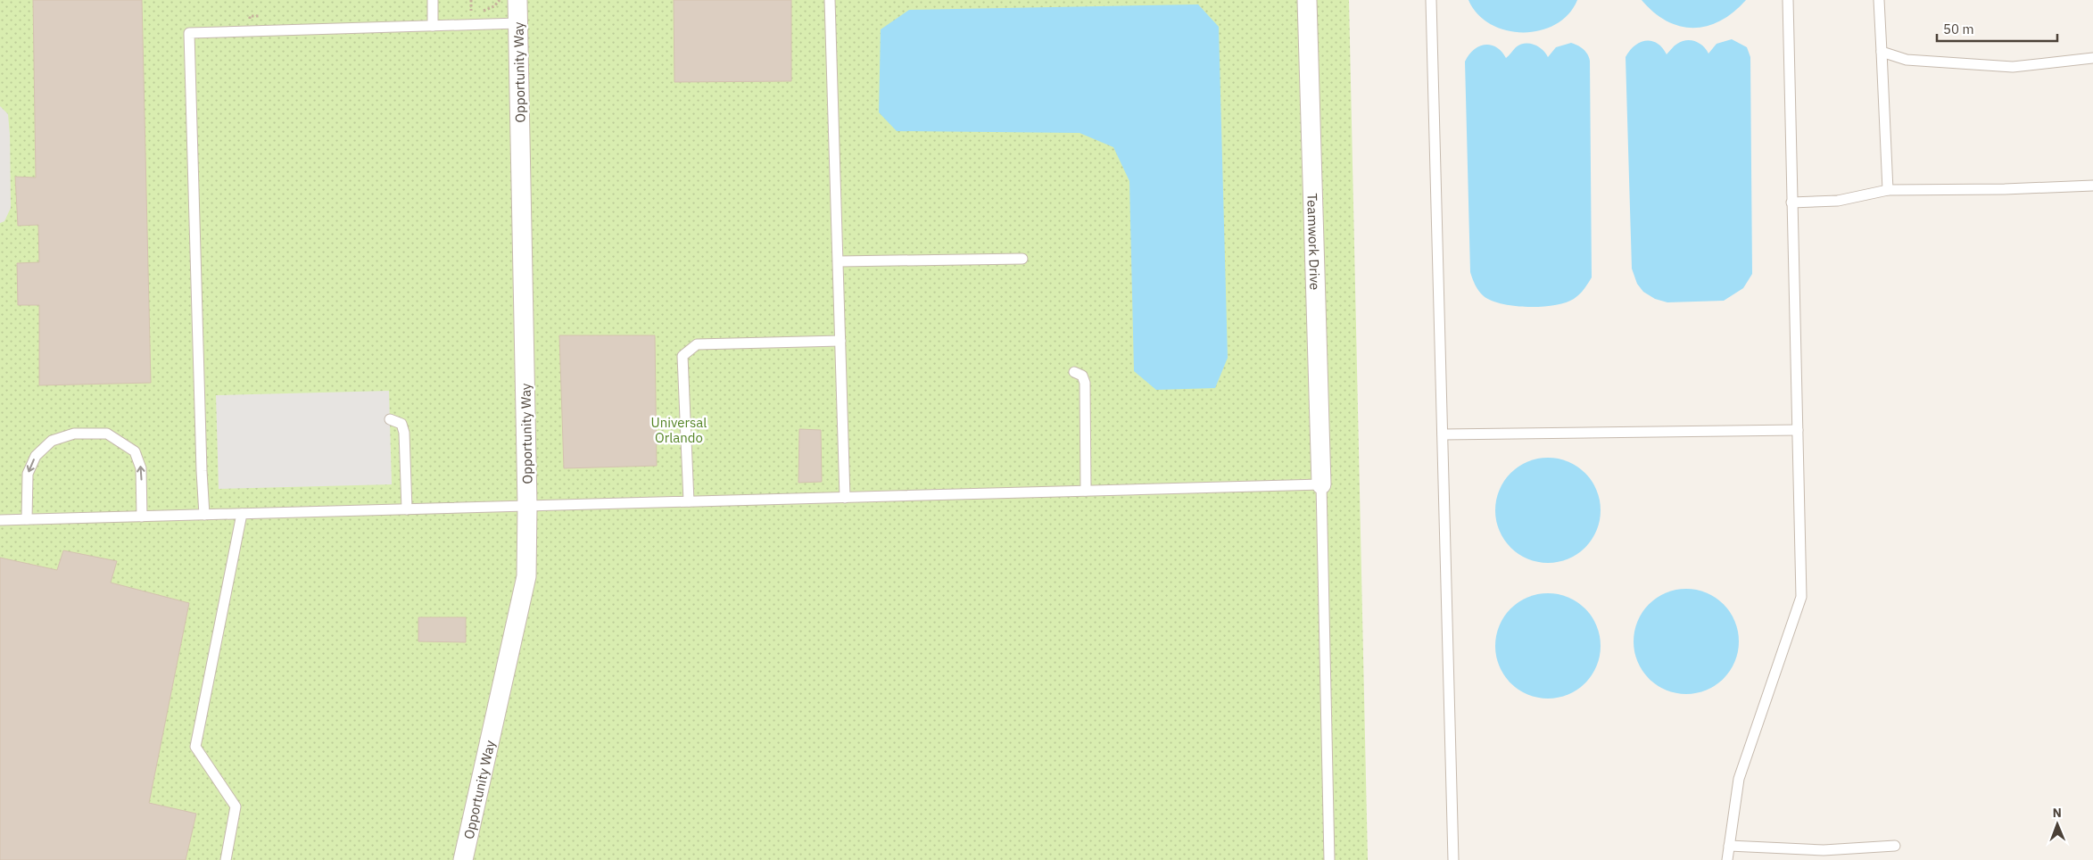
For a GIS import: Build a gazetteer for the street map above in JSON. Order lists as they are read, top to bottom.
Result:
{
  "streets": {
    "street": ["Opportunity Way", "Teamwork Drive"]
  },
  "parks": ["Universal Orlando"],
  "scale_bar": "50 m",
  "north": "top"
}
